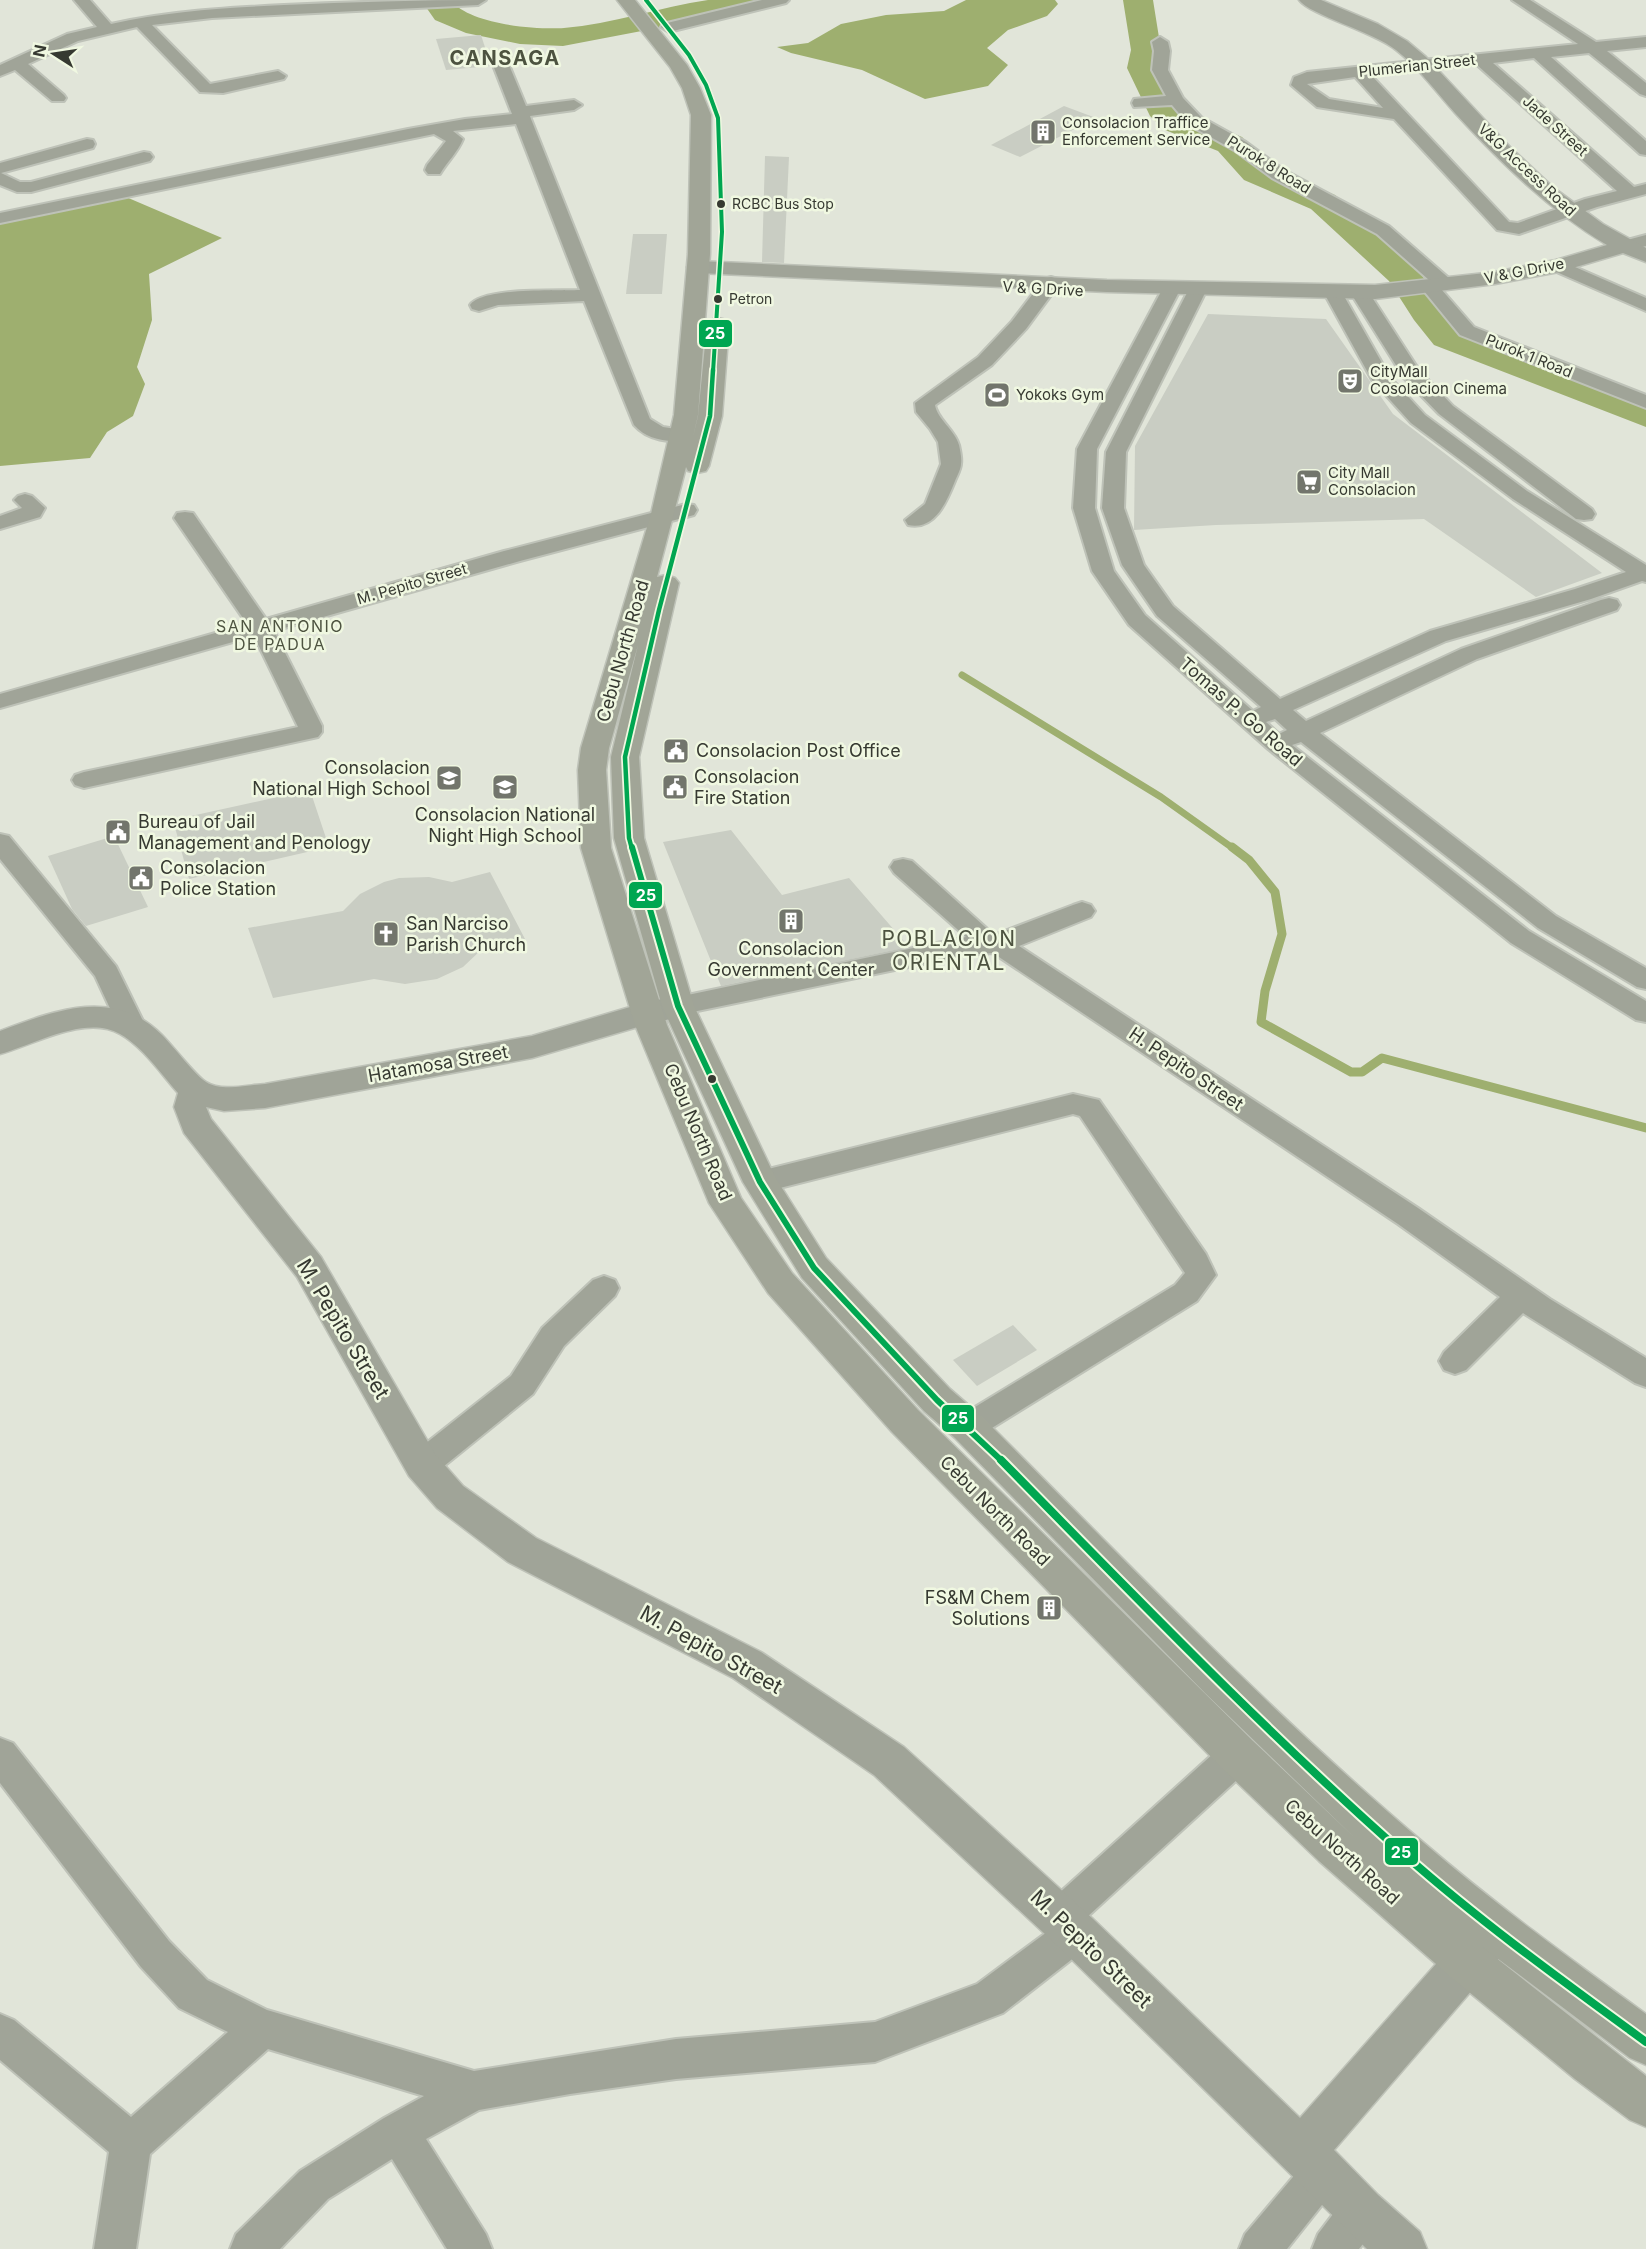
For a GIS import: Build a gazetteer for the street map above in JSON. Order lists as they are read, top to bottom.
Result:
{
  "streets": {
    "main road": ["Cebu North Road"],
    "street": [
      "Plumerian Street",
      "Jade Street",
      "Purok 8 Road",
      "V&G Access Road",
      "V & G Drive",
      "Purok 1 Road",
      "M. Pepito Street",
      "Tomas P. Go Road",
      "Hatamosa Street",
      "H. Pepito Street"
    ]
  },
  "crossings": [
    ["Plumerian Street", "Jade Street"],
    ["Plumerian Street", "V&G Access Road"],
    ["Purok 8 Road", "V & G Drive"],
    ["Purok 8 Road", "Purok 1 Road"],
    ["V&G Access Road", "V & G Drive"],
    ["V & G Drive", "Purok 1 Road"],
    ["V & G Drive", "Cebu North Road"],
    ["V & G Drive", "Tomas P. Go Road"],
    ["M. Pepito Street", "Cebu North Road"],
    ["M. Pepito Street", "Hatamosa Street"],
    ["Cebu North Road", "Hatamosa Street"]
  ],
  "districts": ["CANSAGA", "SAN ANTONIO DE PADUA", "POBLACION ORIENTAL"],
  "places": {
    "building": ["Consolacion Traffice Enforcement Service", "Consolacion Government Center", "FS&M Chem Solutions"],
    "other": ["RCBC Bus Stop", "Petron"],
    "theatre": ["CityMall Cosolacion Cinema"],
    "sports": ["Yokoks Gym"],
    "supermarket": ["City Mall Consolacion"],
    "public building": [
      "Consolacion Post Office",
      "Consolacion Fire Station",
      "Bureau of Jail Management and Penology",
      "Consolacion Police Station"
    ],
    "school or university": ["Consolacion National High School", "Consolacion National Night High School"],
    "church": ["San Narciso Parish Church"]
  },
  "lines": ["transit line 25"],
  "north": "left"
}
